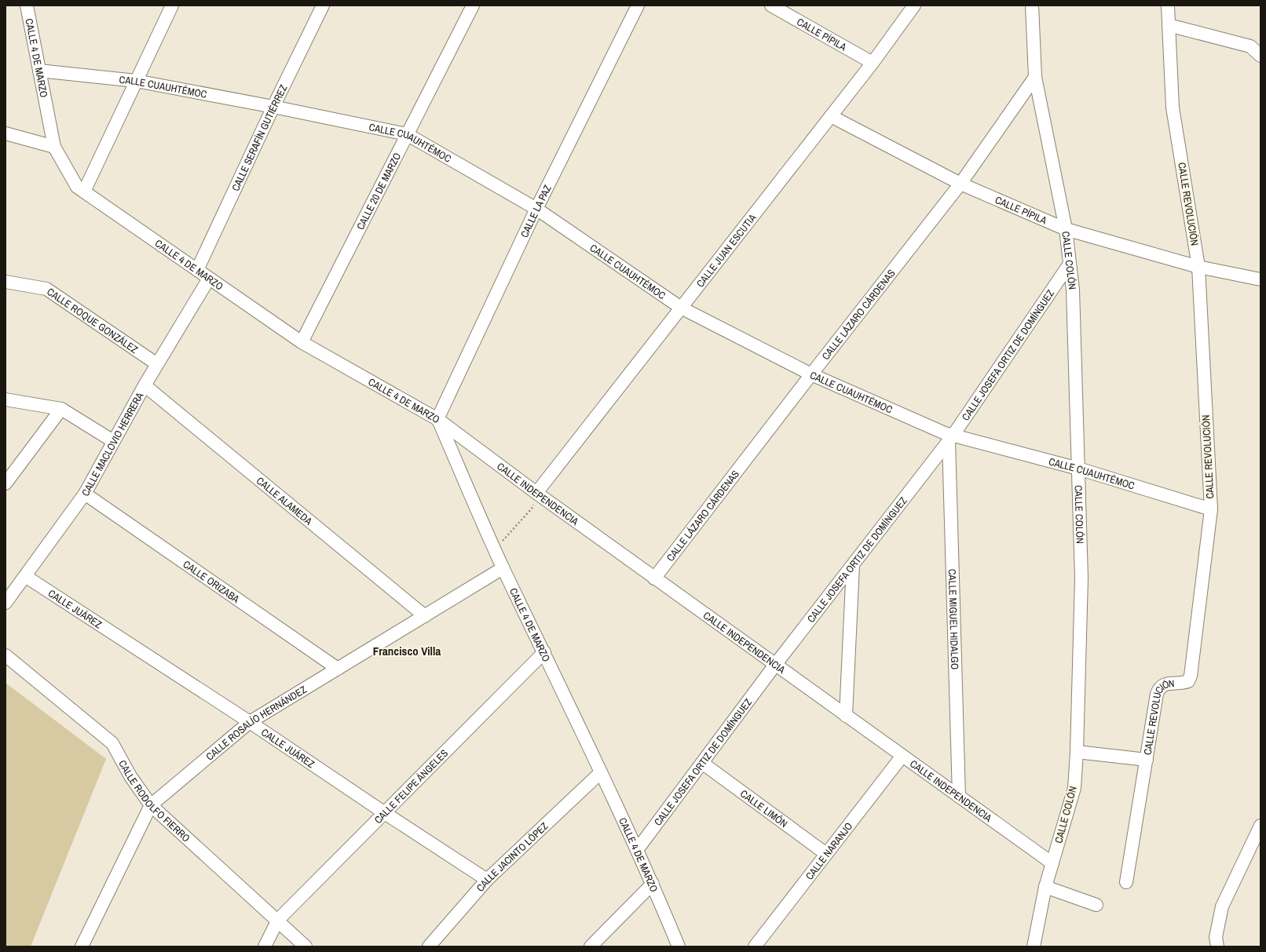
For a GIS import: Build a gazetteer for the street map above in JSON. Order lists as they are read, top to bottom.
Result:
{
  "streets": {
    "street": [
      "CALLE PÍPILA",
      "CALLE 4 DE MARZO",
      "CALLE CUAUHTÉMOC",
      "CALLE SERAFÍN GUTIÉRREZ",
      "CALLE 20 DE MARZO",
      "CALLE REVOLUCIÓN",
      "CALLE LA PAZ",
      "CALLE JUAN ESCUTIA",
      "CALLE COLÓN",
      "CALLE LÁZARO CÁRDENAS",
      "CALLE ROQUE GONZÁLEZ",
      "CALLE JOSEFA ORTIZ DE DOMÍNGUEZ",
      "CALLE MACLOVIO HERRERA",
      "CALLE INDEPENDENCIA",
      "CALLE ALAMEDA",
      "CALLE ORIZABA",
      "CALLE JUÁREZ",
      "CALLE MIGUEL HIDALGO",
      "CALLE ROSALÍO HERNÁNDEZ",
      "CALLE FELIPE ÁNGELES",
      "CALLE RODOLFO FIERRO",
      "CALLE LIMÓN",
      "CALLE NARANJO",
      "CALLE JACINTO LÓPEZ"
    ]
  },
  "crossings": [
    ["CALLE PÍPILA", "CALLE REVOLUCIÓN"],
    ["CALLE PÍPILA", "CALLE JUAN ESCUTIA"],
    ["CALLE PÍPILA", "CALLE COLÓN"],
    ["CALLE PÍPILA", "CALLE LÁZARO CÁRDENAS"],
    ["CALLE 4 DE MARZO", "CALLE CUAUHTÉMOC"],
    ["CALLE 4 DE MARZO", "CALLE SERAFÍN GUTIÉRREZ"],
    ["CALLE 4 DE MARZO", "CALLE 20 DE MARZO"],
    ["CALLE 4 DE MARZO", "CALLE LA PAZ"],
    ["CALLE 4 DE MARZO", "CALLE JOSEFA ORTIZ DE DOMÍNGUEZ"],
    ["CALLE 4 DE MARZO", "CALLE MACLOVIO HERRERA"],
    ["CALLE 4 DE MARZO", "CALLE INDEPENDENCIA"],
    ["CALLE 4 DE MARZO", "CALLE ROSALÍO HERNÁNDEZ"],
    ["CALLE 4 DE MARZO", "CALLE FELIPE ÁNGELES"],
    ["CALLE 4 DE MARZO", "CALLE JACINTO LÓPEZ"],
    ["CALLE CUAUHTÉMOC", "CALLE SERAFÍN GUTIÉRREZ"],
    ["CALLE CUAUHTÉMOC", "CALLE 20 DE MARZO"],
    ["CALLE CUAUHTÉMOC", "CALLE REVOLUCIÓN"],
    ["CALLE CUAUHTÉMOC", "CALLE LA PAZ"],
    ["CALLE CUAUHTÉMOC", "CALLE JUAN ESCUTIA"],
    ["CALLE CUAUHTÉMOC", "CALLE COLÓN"],
    ["CALLE CUAUHTÉMOC", "CALLE LÁZARO CÁRDENAS"],
    ["CALLE CUAUHTÉMOC", "CALLE JOSEFA ORTIZ DE DOMÍNGUEZ"],
    ["CALLE CUAUHTÉMOC", "CALLE MIGUEL HIDALGO"],
    ["CALLE LA PAZ", "CALLE INDEPENDENCIA"],
    ["CALLE JUAN ESCUTIA", "CALLE INDEPENDENCIA"],
    ["CALLE COLÓN", "CALLE LÁZARO CÁRDENAS"],
    ["CALLE COLÓN", "CALLE JOSEFA ORTIZ DE DOMÍNGUEZ"],
    ["CALLE COLÓN", "CALLE INDEPENDENCIA"],
    ["CALLE LÁZARO CÁRDENAS", "CALLE INDEPENDENCIA"],
    ["CALLE ROQUE GONZÁLEZ", "CALLE MACLOVIO HERRERA"],
    ["CALLE JOSEFA ORTIZ DE DOMÍNGUEZ", "CALLE INDEPENDENCIA"],
    ["CALLE JOSEFA ORTIZ DE DOMÍNGUEZ", "CALLE MIGUEL HIDALGO"],
    ["CALLE JOSEFA ORTIZ DE DOMÍNGUEZ", "CALLE LIMÓN"],
    ["CALLE MACLOVIO HERRERA", "CALLE ALAMEDA"],
    ["CALLE MACLOVIO HERRERA", "CALLE ORIZABA"],
    ["CALLE MACLOVIO HERRERA", "CALLE JUÁREZ"],
    ["CALLE INDEPENDENCIA", "CALLE MIGUEL HIDALGO"],
    ["CALLE INDEPENDENCIA", "CALLE NARANJO"],
    ["CALLE ALAMEDA", "CALLE ROSALÍO HERNÁNDEZ"],
    ["CALLE ORIZABA", "CALLE ROSALÍO HERNÁNDEZ"],
    ["CALLE JUÁREZ", "CALLE ROSALÍO HERNÁNDEZ"],
    ["CALLE JUÁREZ", "CALLE FELIPE ÁNGELES"],
    ["CALLE JUÁREZ", "CALLE JACINTO LÓPEZ"],
    ["CALLE ROSALÍO HERNÁNDEZ", "CALLE RODOLFO FIERRO"],
    ["CALLE FELIPE ÁNGELES", "CALLE RODOLFO FIERRO"],
    ["CALLE LIMÓN", "CALLE NARANJO"]
  ],
  "districts": ["Francisco Villa"]
}
